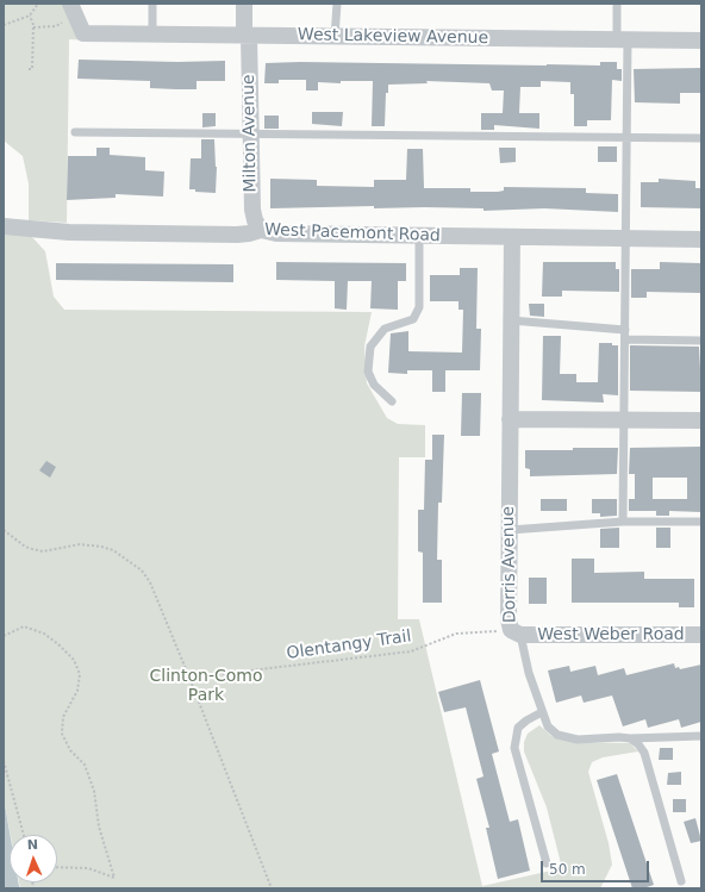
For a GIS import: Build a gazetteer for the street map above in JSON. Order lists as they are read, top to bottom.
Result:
{
  "streets": {
    "street": [
      "West Lakeview Avenue",
      "Milton Avenue",
      "West Pacemont Road",
      "Dorris Avenue",
      "West Weber Road"
    ],
    "path": ["Olentangy Trail"]
  },
  "crossings": [
    ["West Lakeview Avenue", "Milton Avenue"],
    ["Milton Avenue", "West Pacemont Road"],
    ["West Pacemont Road", "Dorris Avenue"],
    ["Dorris Avenue", "West Weber Road"],
    ["Dorris Avenue", "Olentangy Trail"],
    ["West Weber Road", "Olentangy Trail"]
  ],
  "parks": ["Clinton-Como Park"],
  "scale_bar": "50 m",
  "north": "top"
}
